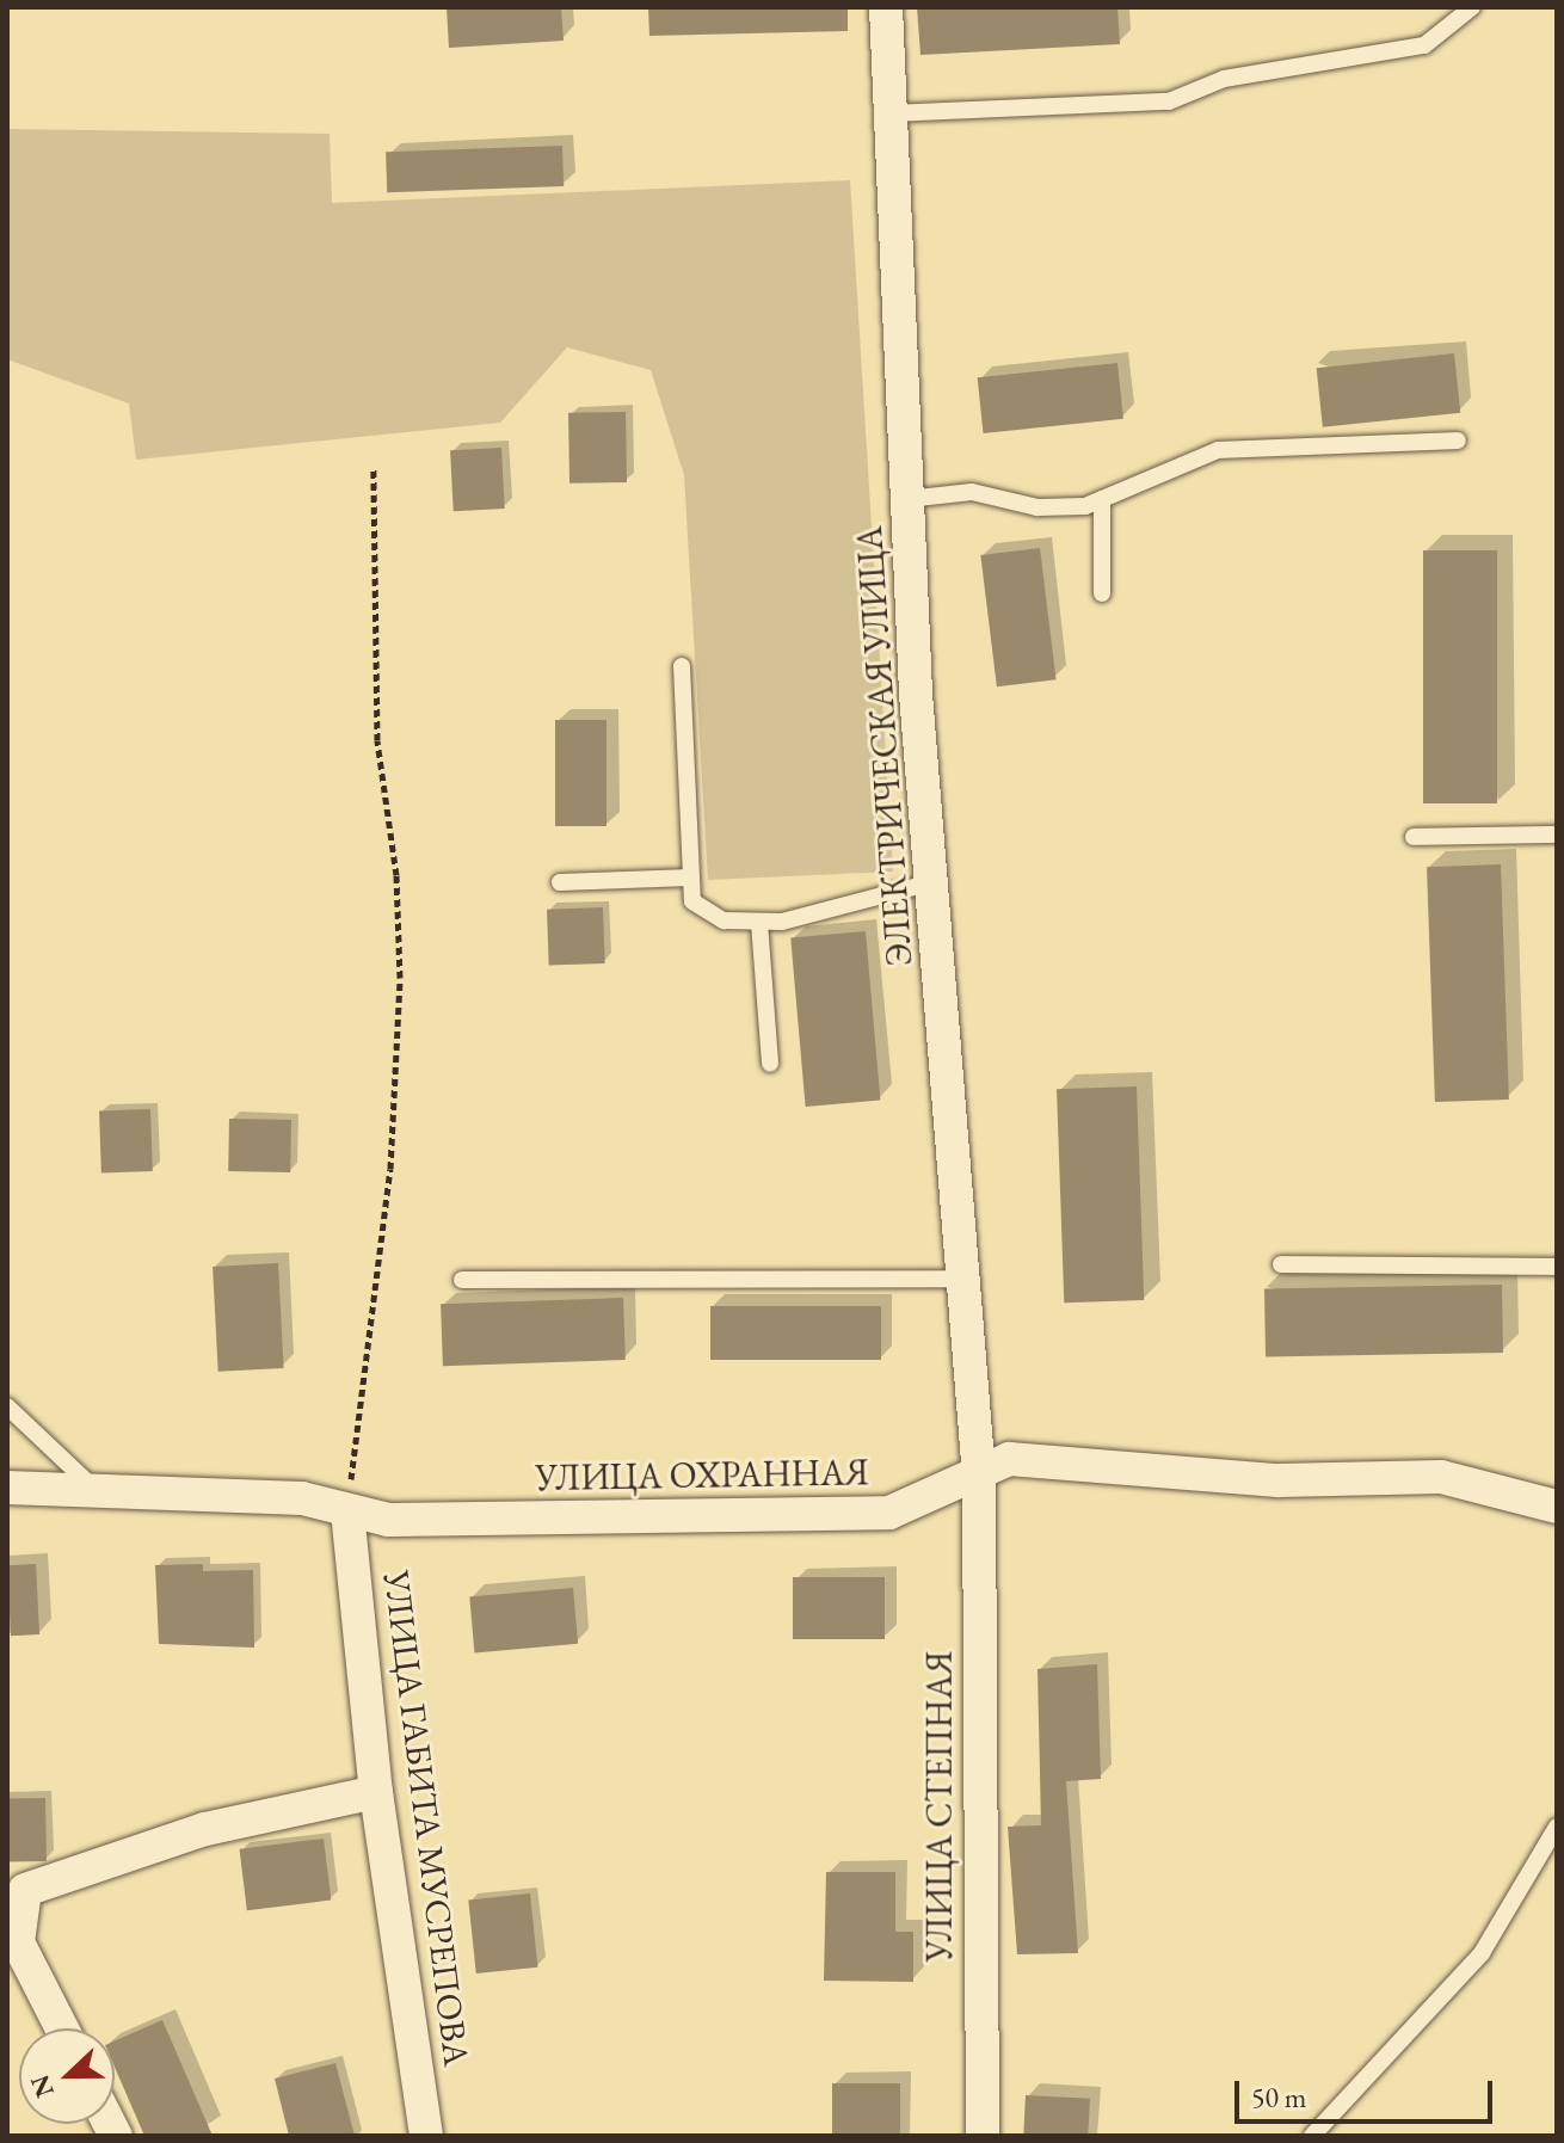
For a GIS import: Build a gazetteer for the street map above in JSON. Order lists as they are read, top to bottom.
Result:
{
  "streets": {
    "street": [
      "ЭЛЕКТРИЧЕСКАЯ УЛИЦА",
      "УЛИЦА ОХРАННАЯ",
      "УЛИЦА СТЕПНАЯ",
      "УЛИЦА ГАБИТА МУСРЕПОВА"
    ]
  },
  "crossings": [
    ["ЭЛЕКТРИЧЕСКАЯ УЛИЦА", "УЛИЦА ОХРАННАЯ"],
    ["ЭЛЕКТРИЧЕСКАЯ УЛИЦА", "УЛИЦА СТЕПНАЯ"],
    ["УЛИЦА ОХРАННАЯ", "УЛИЦА СТЕПНАЯ"],
    ["УЛИЦА ОХРАННАЯ", "УЛИЦА ГАБИТА МУСРЕПОВА"]
  ],
  "scale_bar": "50 m",
  "north": "left"
}
